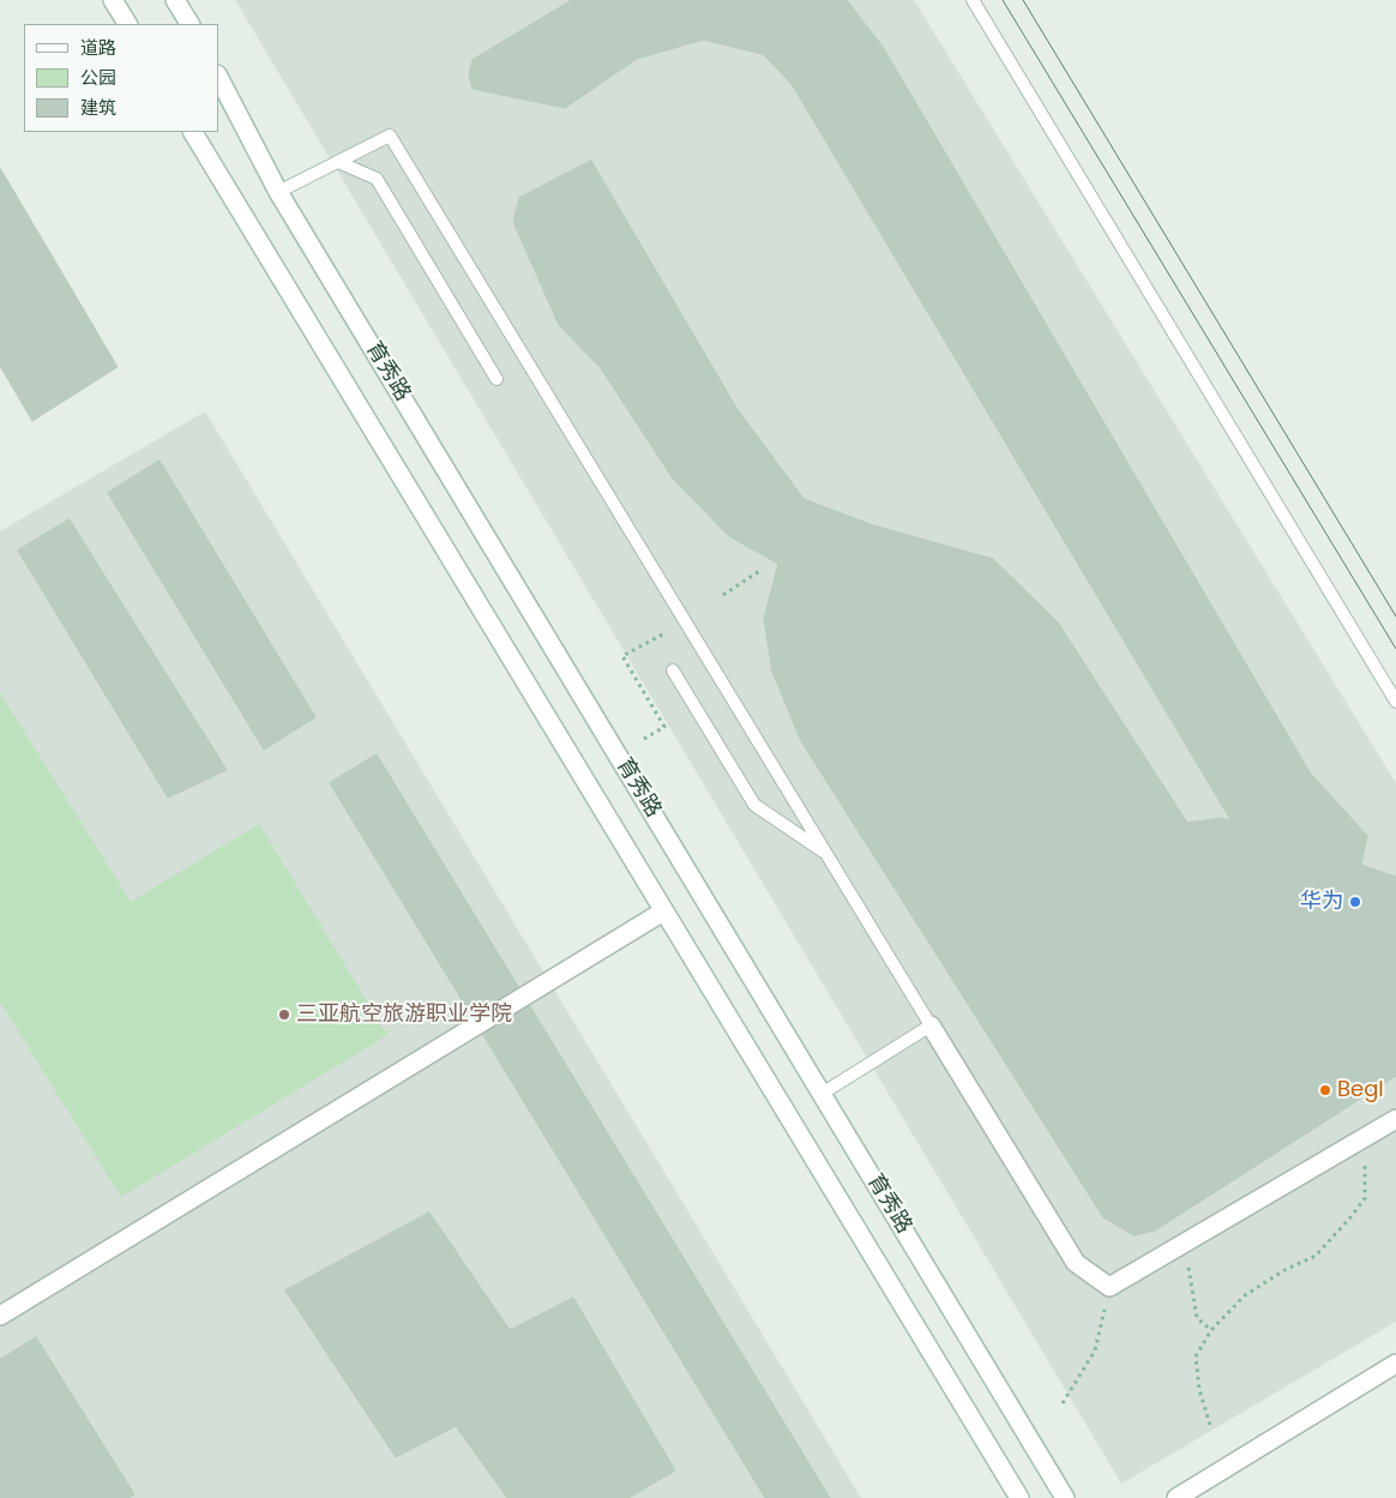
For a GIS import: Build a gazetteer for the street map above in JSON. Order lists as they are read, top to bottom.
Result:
{
  "streets": {
    "main road": ["育秀路"]
  },
  "places": ["华为", "三亚航空旅游职业学院", "Begl"],
  "legend": ["道路", "公园", "建筑"]
}
